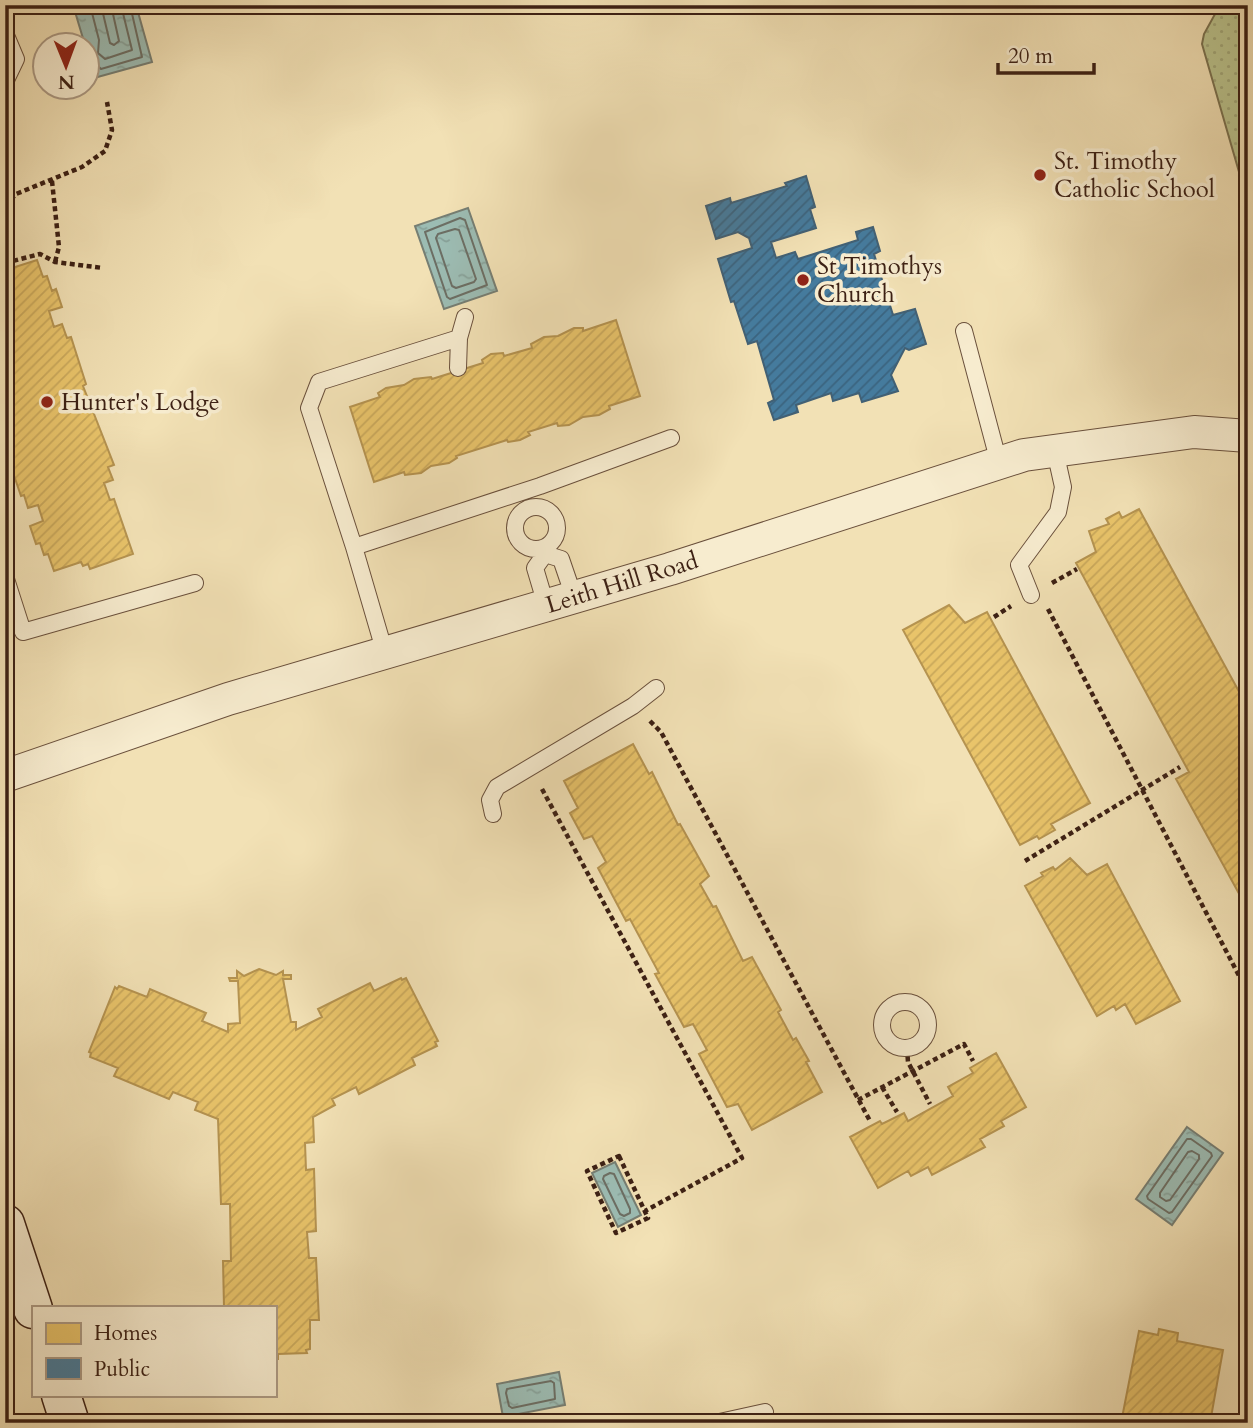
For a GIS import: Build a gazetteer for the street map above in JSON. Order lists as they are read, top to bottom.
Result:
{
  "streets": {
    "street": ["Leith Hill Road"]
  },
  "places": ["St. Timothy Catholic School", "St Timothys Church", "Hunter's Lodge"],
  "legend": ["Homes", "Public"],
  "scale_bar": "20 m",
  "north": "bottom"
}
